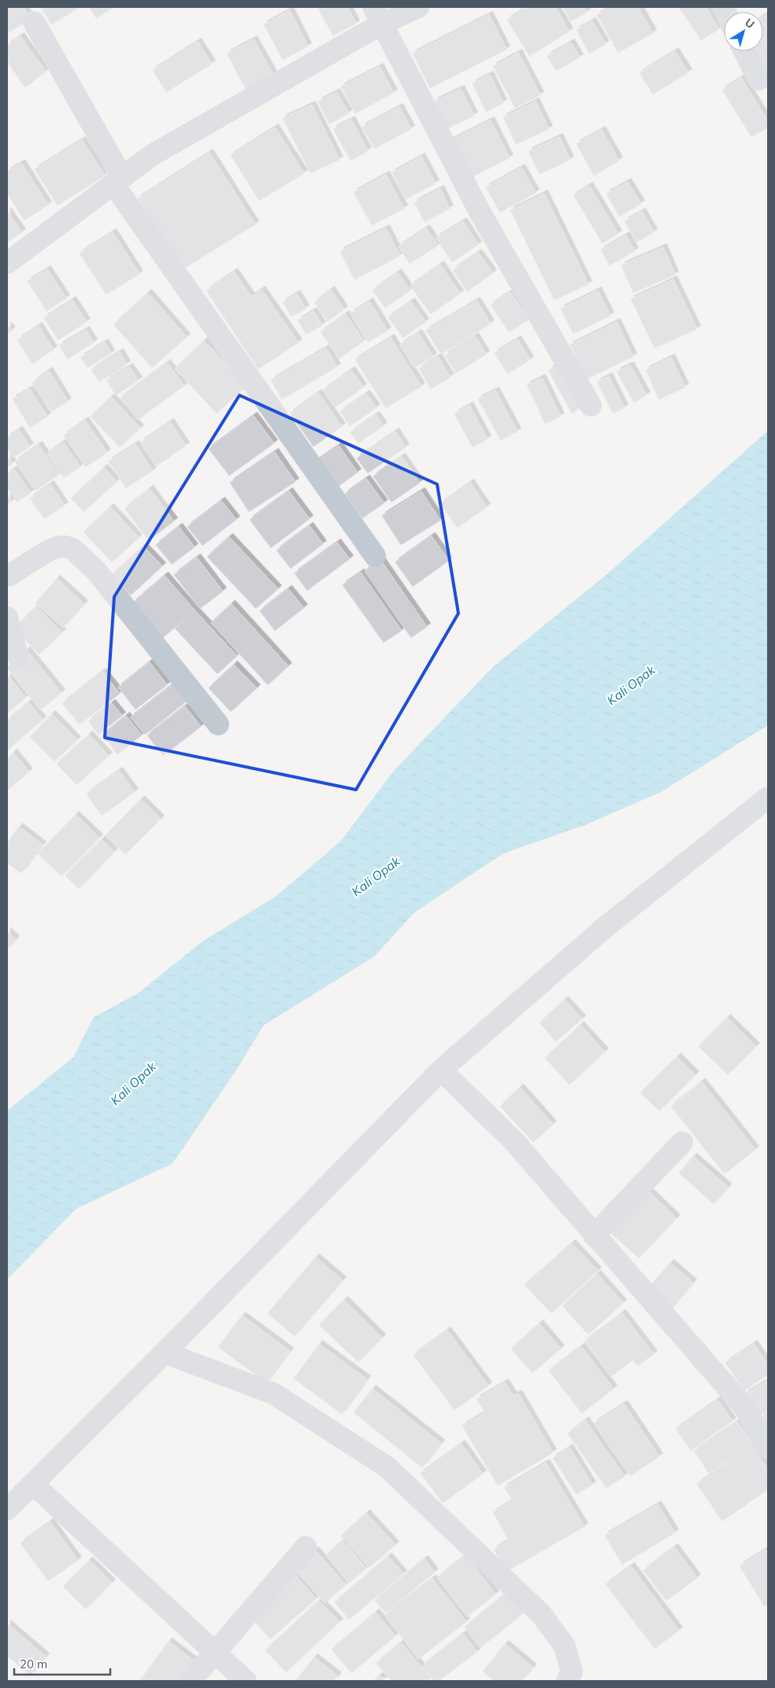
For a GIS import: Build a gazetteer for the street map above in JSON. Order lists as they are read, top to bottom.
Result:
{
  "water": ["Kali Opak"],
  "scale_bar": "20 m",
  "north": "top right"
}
